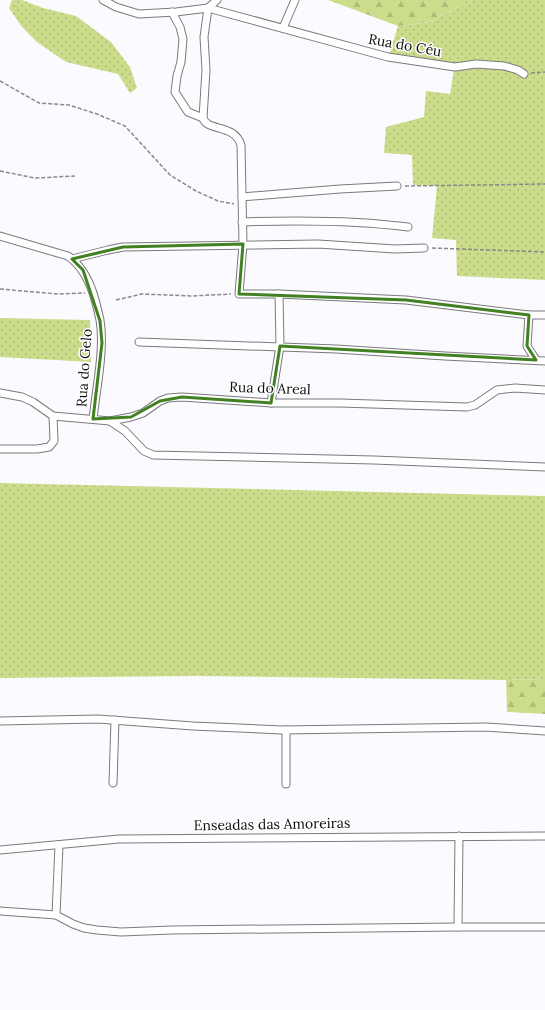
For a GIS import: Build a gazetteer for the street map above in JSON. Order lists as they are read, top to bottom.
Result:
{
  "streets": {
    "street": [
      "Rua do Céu",
      "Rua do Gelo",
      "Rua do Areal",
      "Enseadas das Amoreiras"
    ]
  },
  "crossings": [
    ["Rua do Gelo", "Rua do Areal"]
  ]
}
